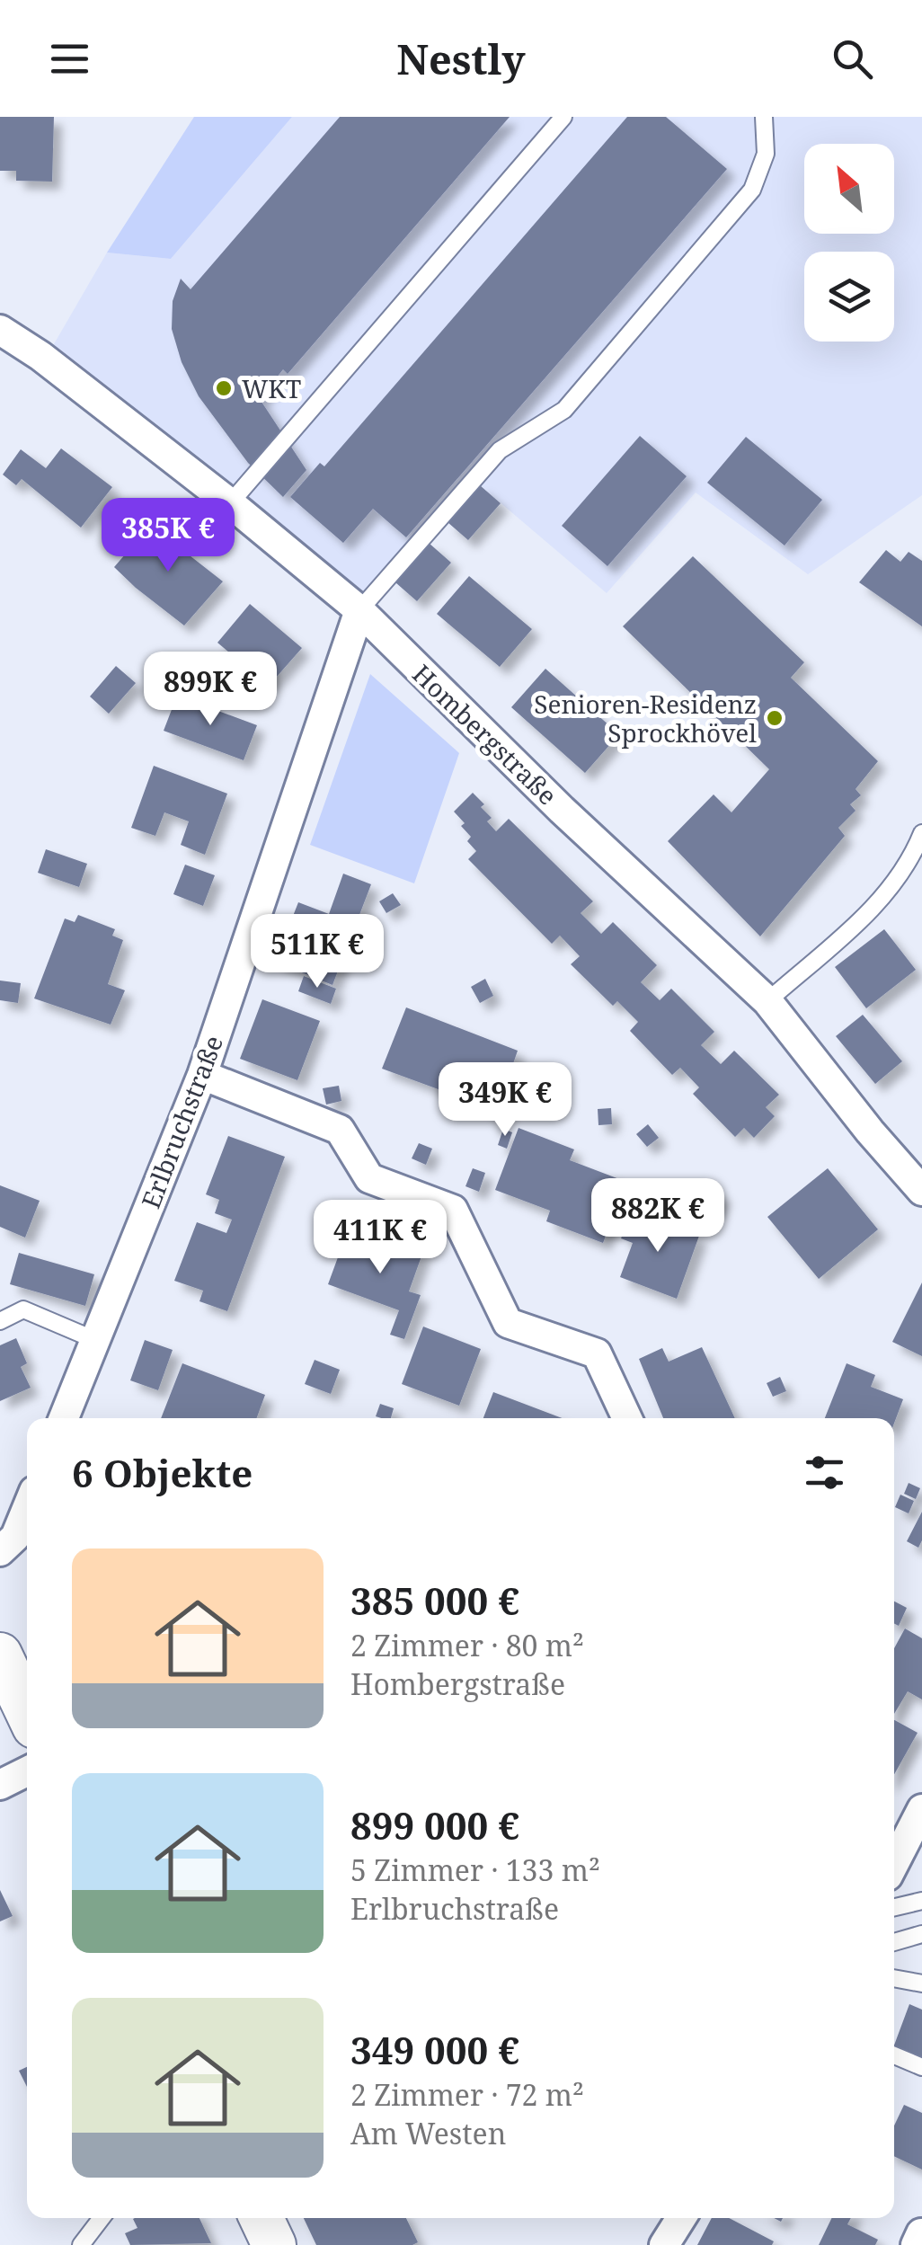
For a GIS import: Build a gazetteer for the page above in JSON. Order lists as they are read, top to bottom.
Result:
{
  "streets": {
    "street": ["Hombergstraße", "Erlbruchstraße"]
  },
  "crossings": [
    ["Hombergstraße", "Erlbruchstraße"]
  ],
  "places": ["WKT", "Senioren-Residenz Sprockhövel"],
  "north": "top left",
  "page": {
    "header": "Nestly",
    "price": [
      "385K €",
      "899K €",
      "511K €",
      "349K €",
      "882K €",
      "411K €"
    ],
    "heading": "6 Objekte",
    "list": [
      {
        "name": "385 000 €",
        "note": "2 Zimmer · 80 m² · Hombergstraße"
      },
      {
        "name": "899 000 €",
        "note": "5 Zimmer · 133 m² · Erlbruchstraße"
      },
      {
        "name": "349 000 €",
        "note": "2 Zimmer · 72 m² · Am Westen"
      }
    ]
  }
}
